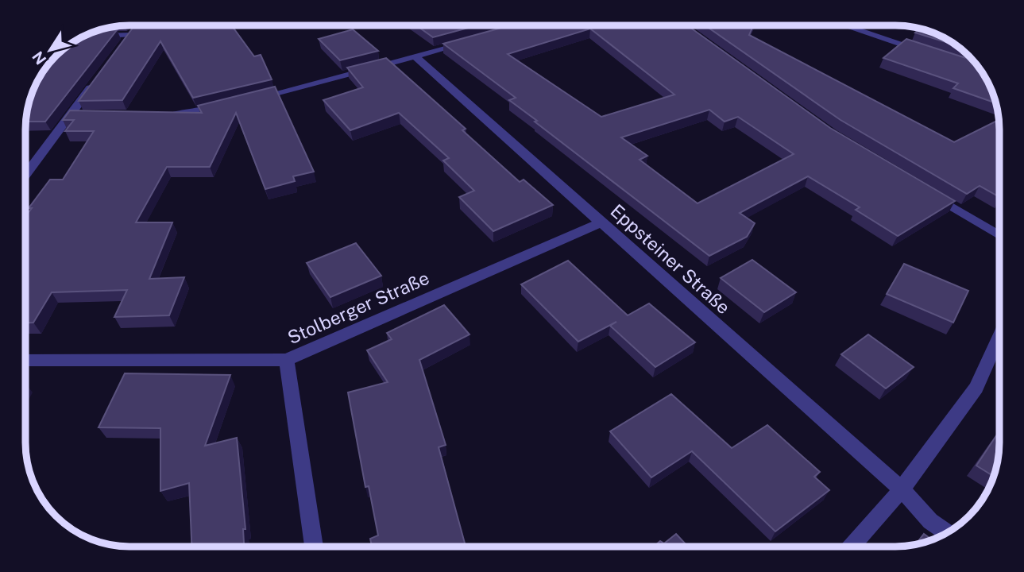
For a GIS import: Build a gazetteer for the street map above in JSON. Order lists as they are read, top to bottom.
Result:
{
  "streets": {
    "street": ["Eppsteiner Straße", "Stolberger Straße"]
  },
  "crossings": [
    ["Eppsteiner Straße", "Stolberger Straße"]
  ],
  "north": "bottom left"
}
